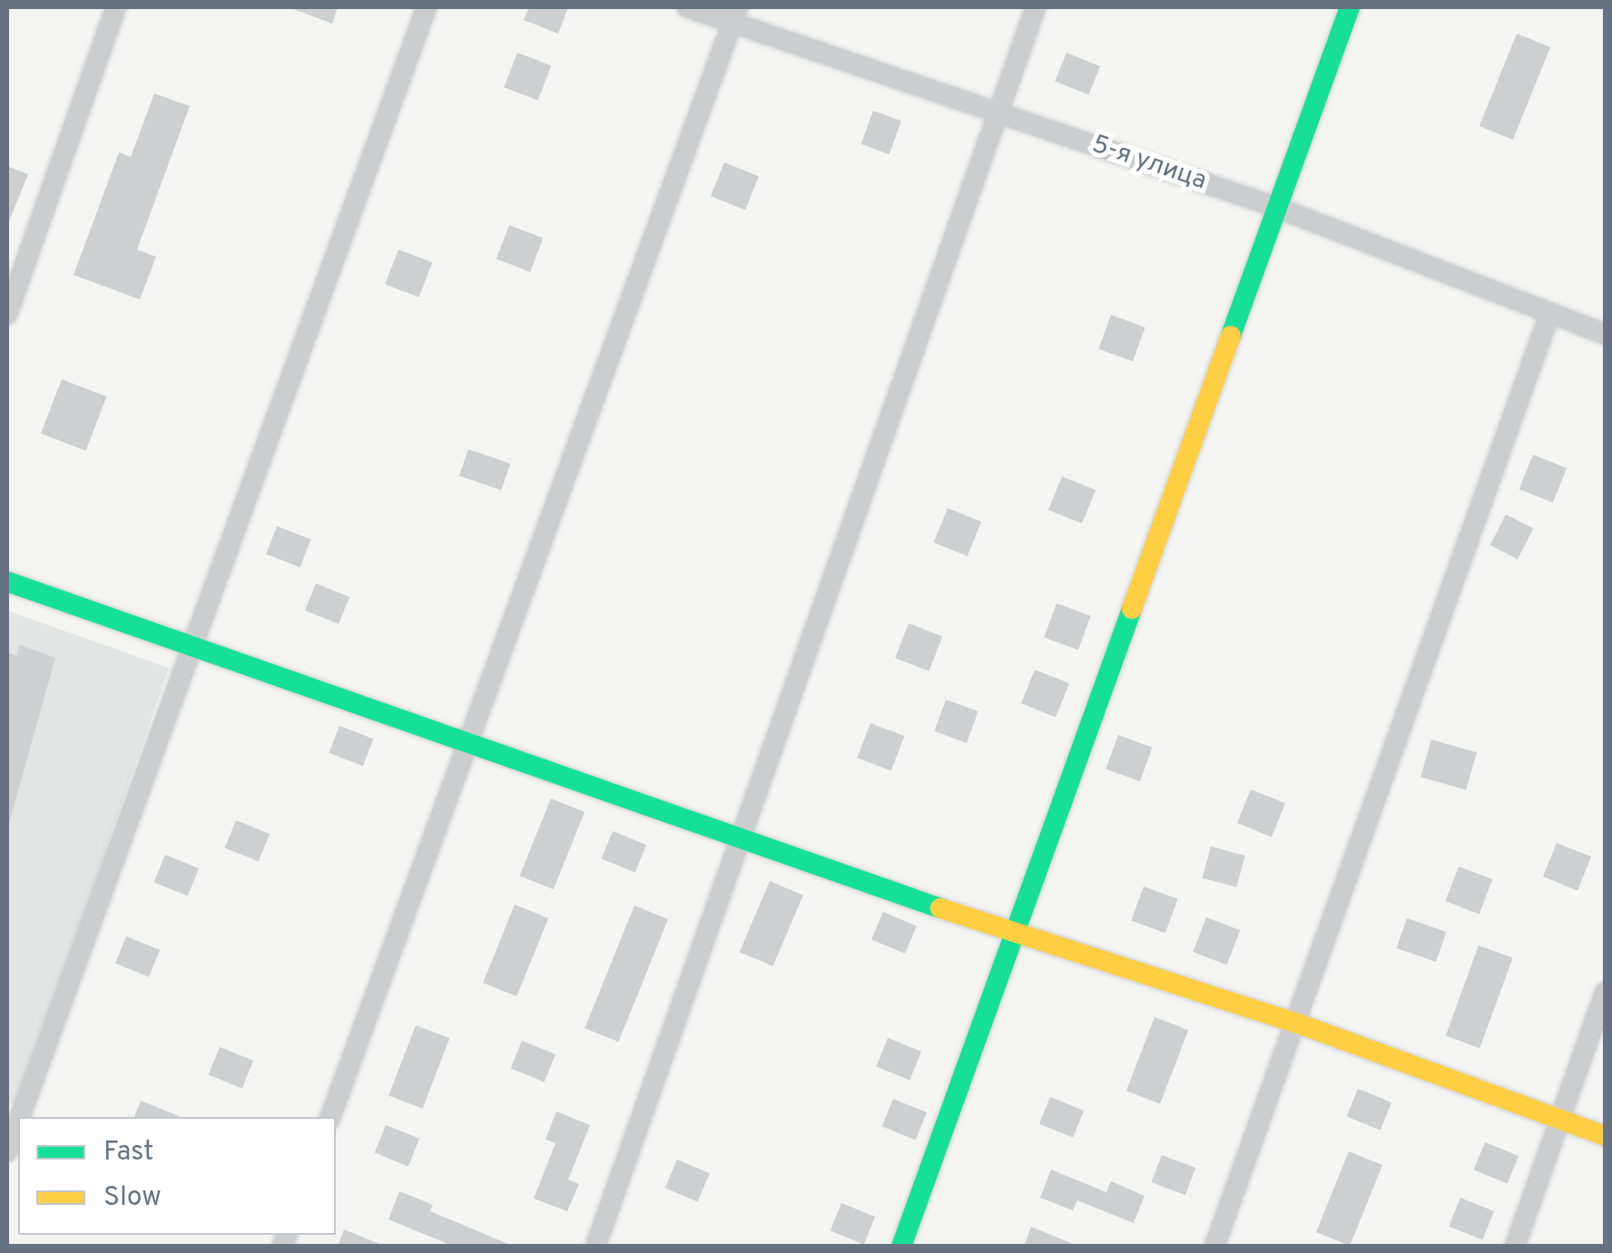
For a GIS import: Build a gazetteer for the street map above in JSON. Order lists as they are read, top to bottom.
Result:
{
  "streets": {
    "street": ["5-я улица"]
  },
  "legend": ["Fast", "Slow"]
}
